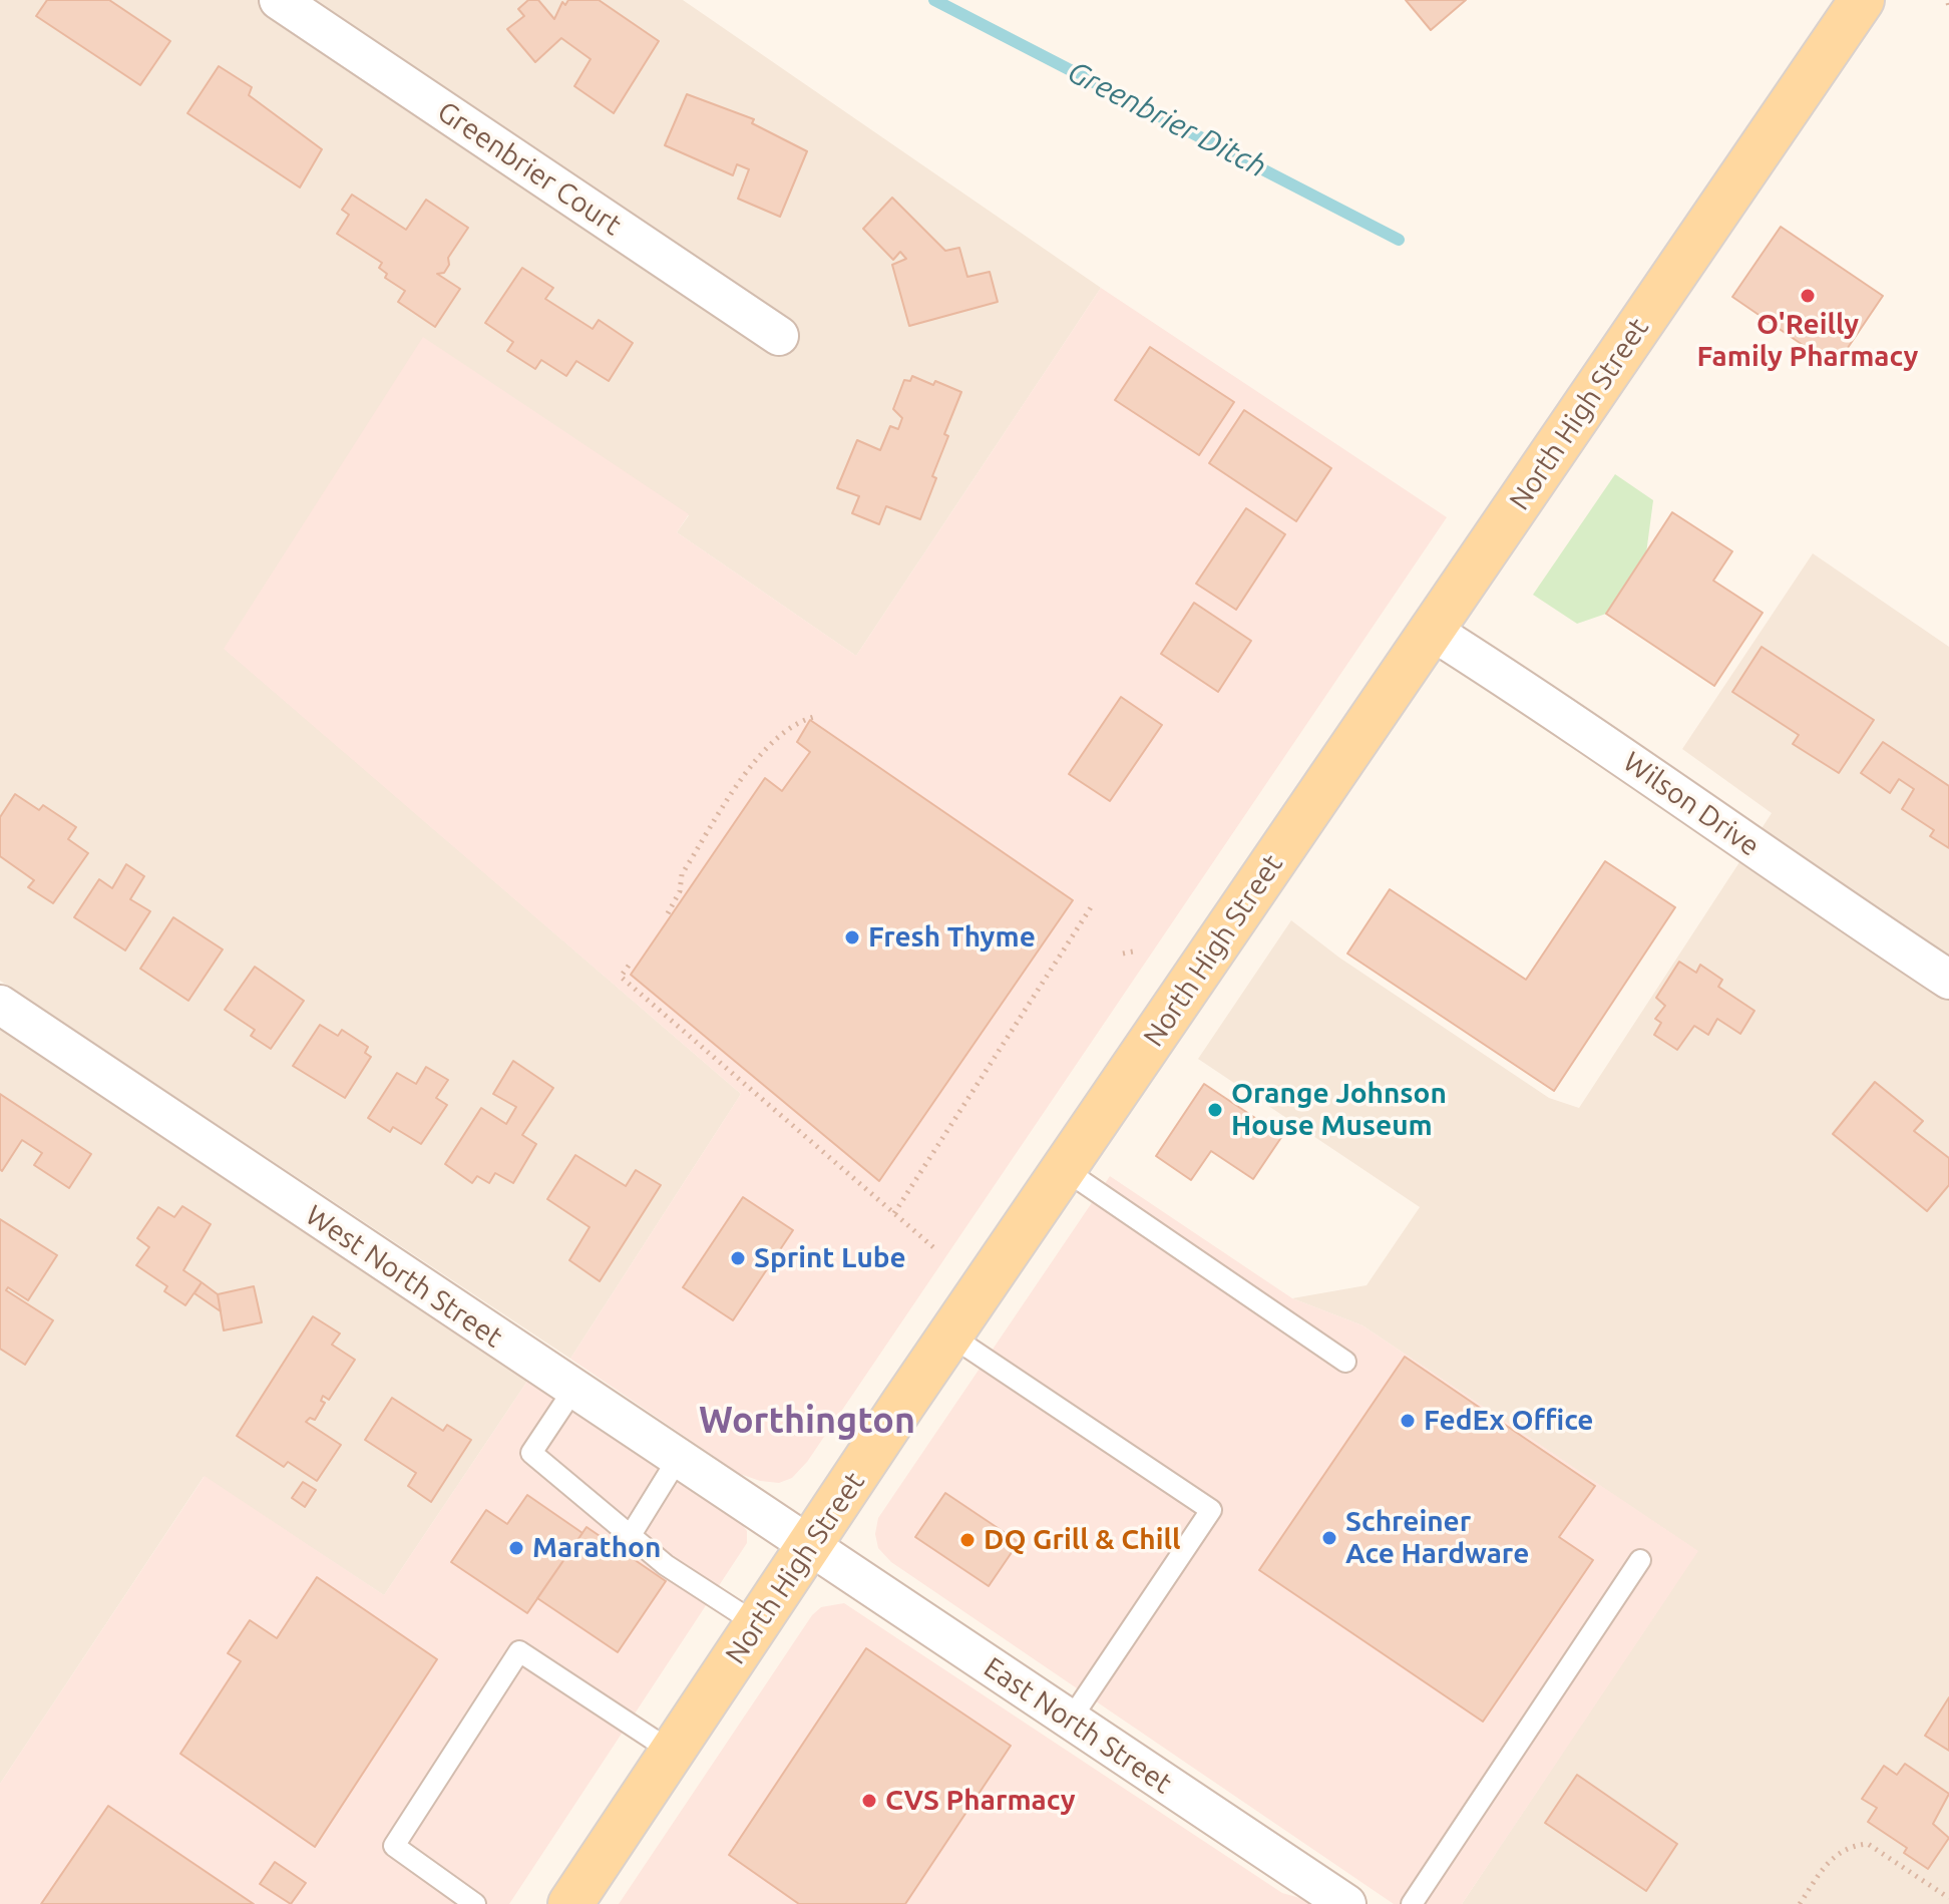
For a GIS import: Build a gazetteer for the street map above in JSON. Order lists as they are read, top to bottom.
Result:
{
  "streets": {
    "main road": ["North High Street"],
    "street": [
      "Greenbrier Court",
      "Wilson Drive",
      "West North Street",
      "East North Street"
    ]
  },
  "crossings": [
    ["North High Street", "Wilson Drive"],
    ["North High Street", "West North Street"],
    ["North High Street", "East North Street"],
    ["West North Street", "East North Street"]
  ],
  "districts": ["Worthington"],
  "water": ["Greenbrier Ditch"],
  "places": [
    "O'Reilly Family Pharmacy",
    "Fresh Thyme",
    "Orange Johnson House Museum",
    "Sprint Lube",
    "FedEx Office",
    "Schreiner Ace Hardware",
    "DQ Grill & Chill",
    "Marathon",
    "CVS Pharmacy"
  ]
}
